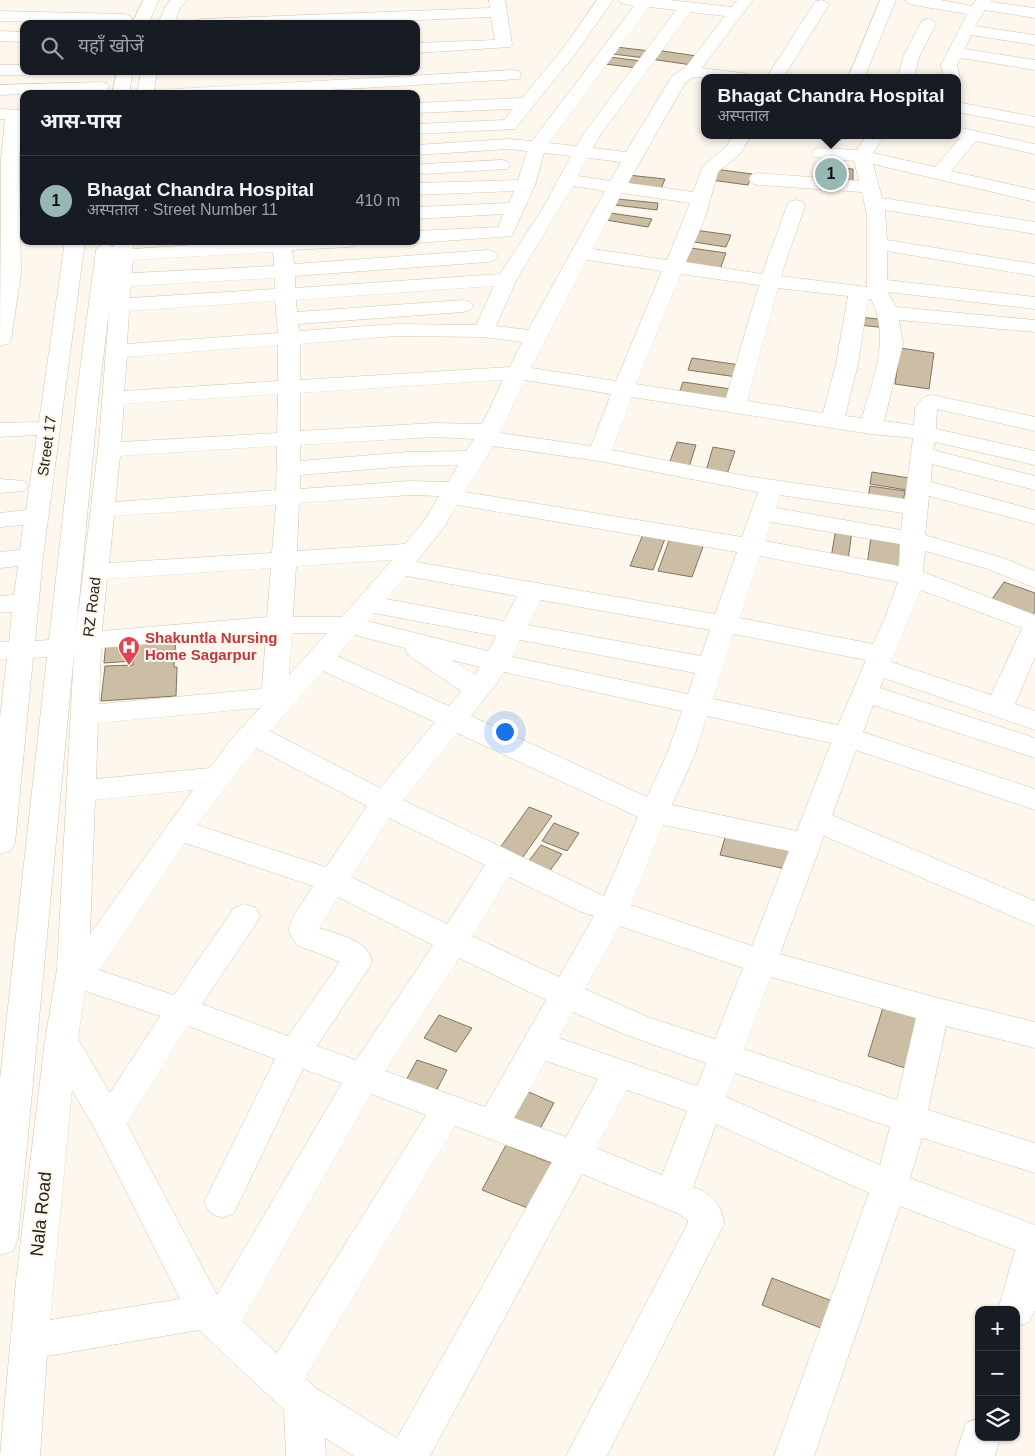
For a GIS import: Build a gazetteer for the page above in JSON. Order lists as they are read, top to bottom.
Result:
{
  "streets": {
    "street": ["Street 17", "RZ Road", "Nala Road"]
  },
  "crossings": [
    ["RZ Road", "Nala Road"]
  ],
  "places": {
    "hospital": ["Shakuntla Nursing Home Sagarpur"]
  },
  "page": {
    "search": "यहाँ खोजें",
    "popup": ["Bhagat Chandra Hospital", "अस्पताल"],
    "heading": "आस-पास",
    "list": [
      {
        "mark": "1",
        "name": "Bhagat Chandra Hospital",
        "note": "अस्पताल · Street Number 11",
        "value": "410 m"
      }
    ],
    "pins": "1",
    "map_buttons": ["+", "−"]
  }
}
